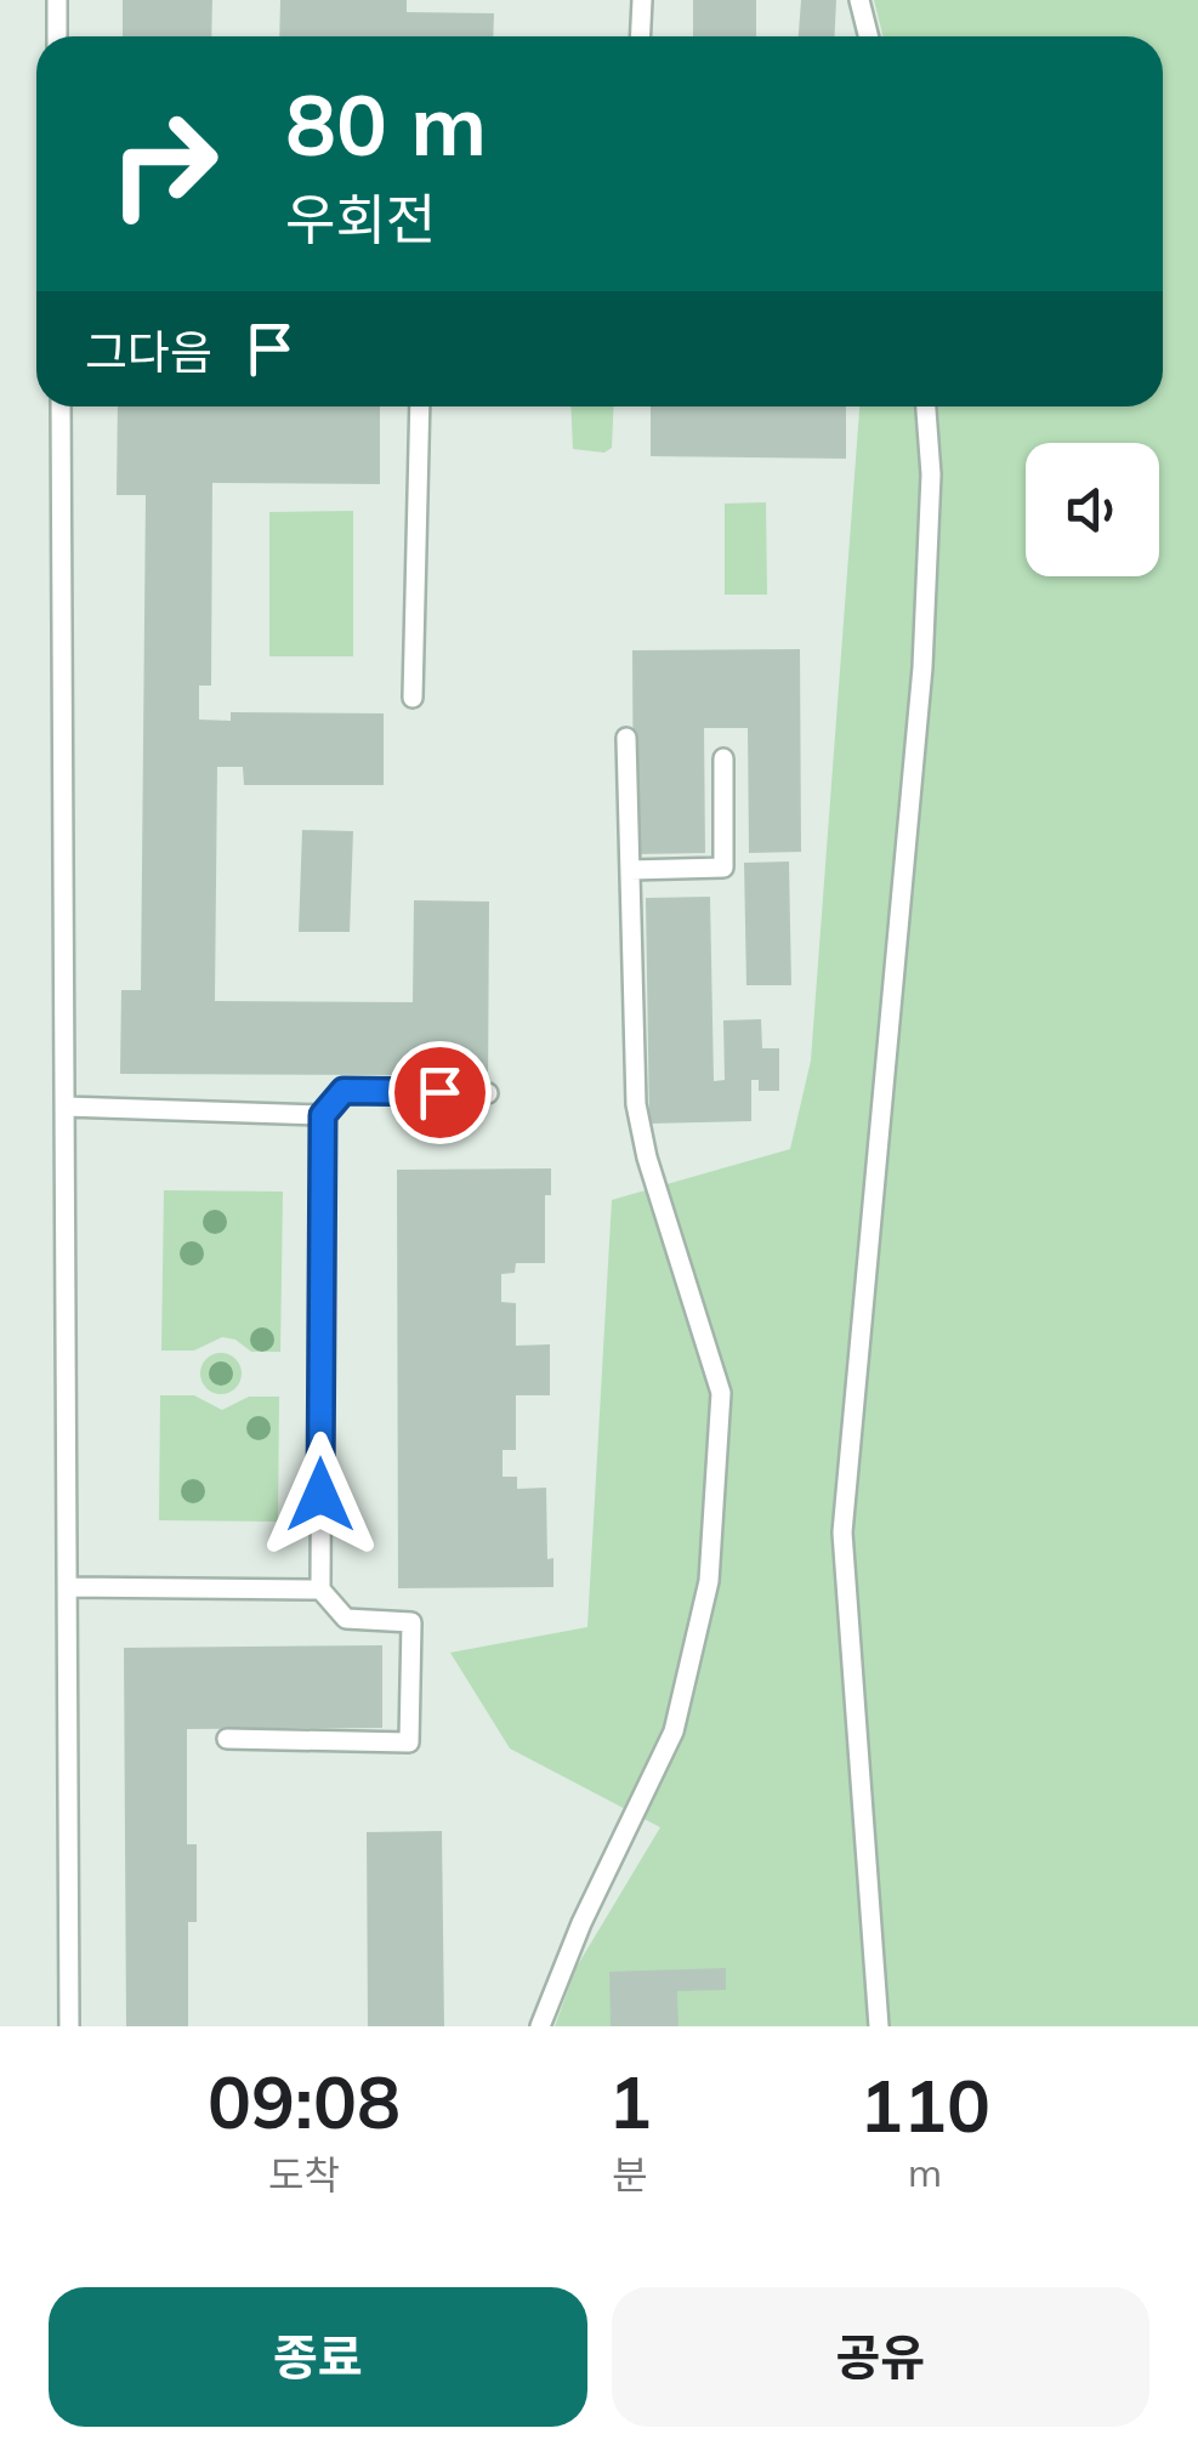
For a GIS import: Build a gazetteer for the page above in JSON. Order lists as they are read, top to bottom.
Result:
{
  "page": {
    "turn": ["80 m", "우회전"],
    "then": "그다음",
    "eta": [
      "09:08",
      "도착",
      "1",
      "분",
      "110",
      "m"
    ],
    "buttons": ["종료", "공유"]
  }
}
